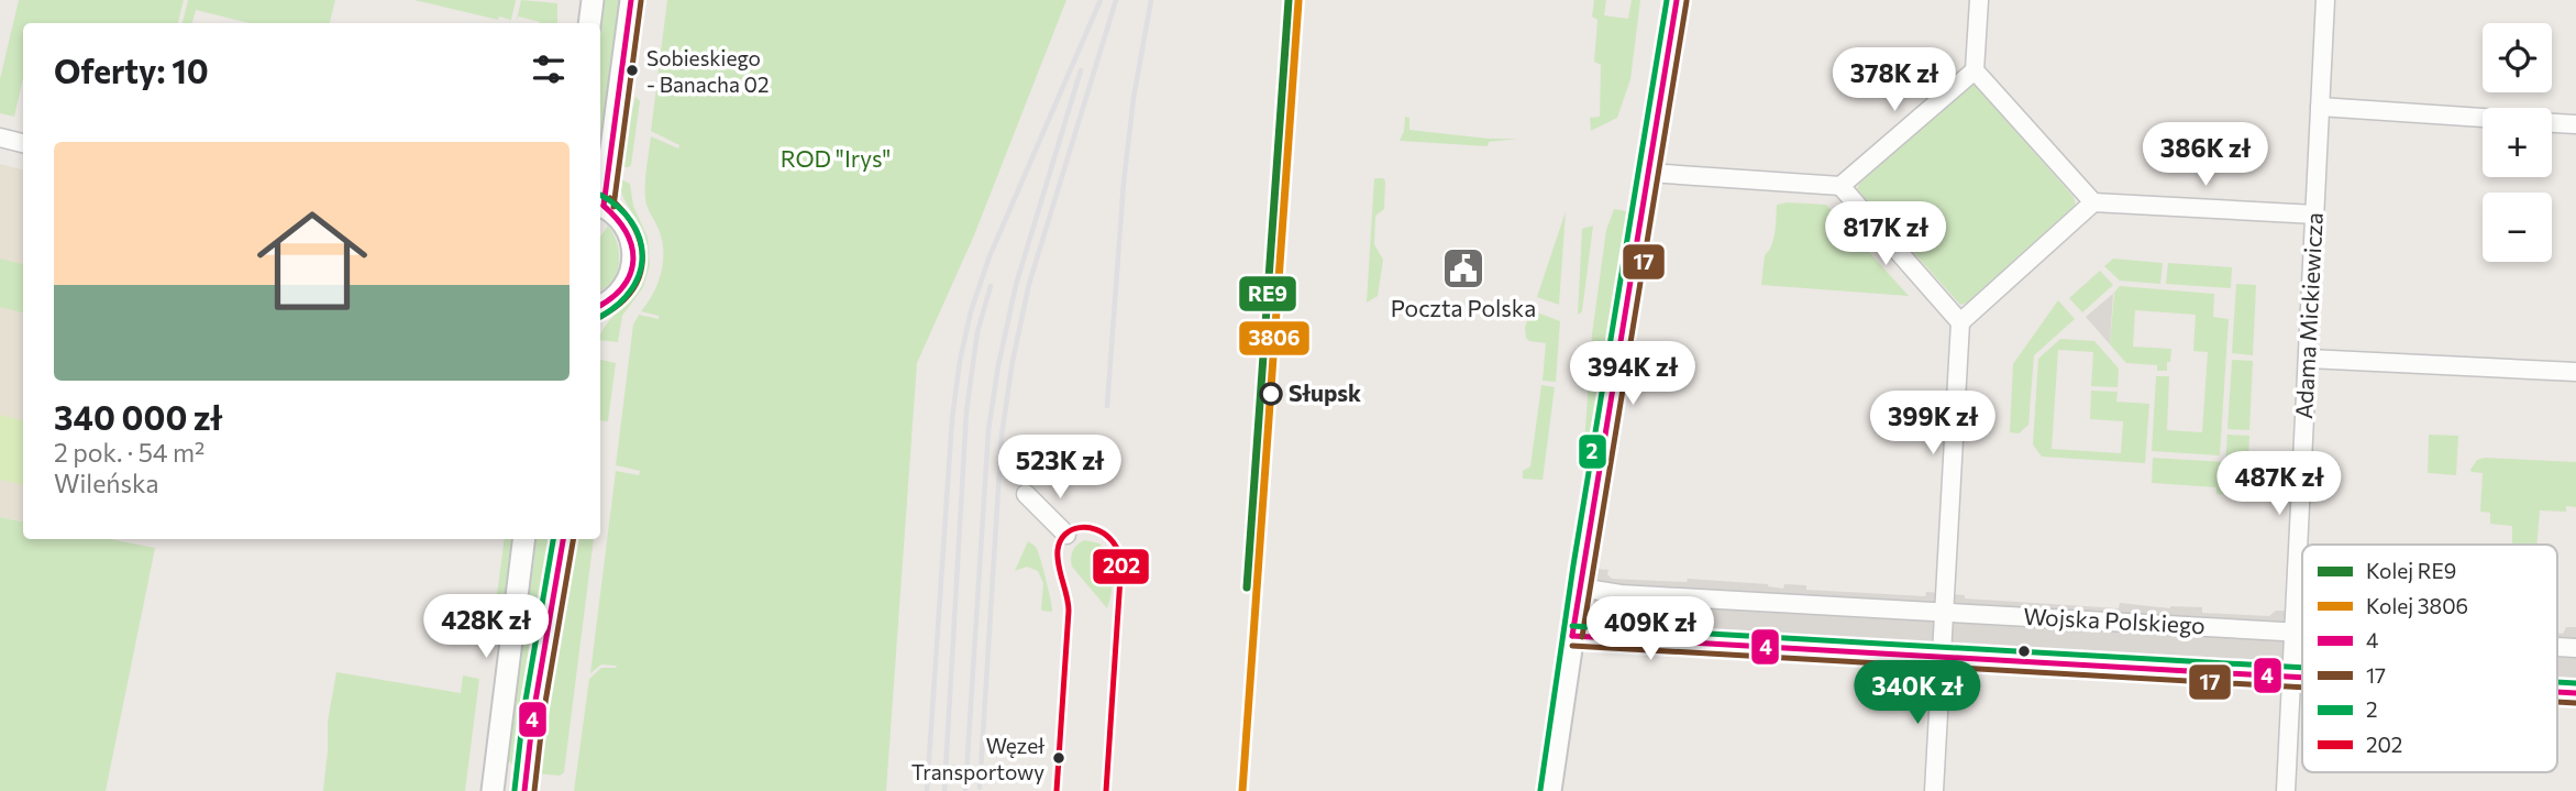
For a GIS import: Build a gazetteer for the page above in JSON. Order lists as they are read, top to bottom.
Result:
{
  "streets": {
    "street": ["Adama Mickiewicza", "Wojska Polskiego"]
  },
  "crossings": [
    ["Adama Mickiewicza", "Wojska Polskiego"]
  ],
  "parks": ["ROD \"Irys\""],
  "places": {
    "other": ["Sobieskiego - Banacha 02", "Słupsk", "Węzeł Transportowy"],
    "public building": ["Poczta Polska"]
  },
  "lines": [
    "rail line RE9",
    "transit line 4",
    "transit line 2",
    "rail line 3806",
    "transit line 17",
    "transit line 202"
  ],
  "legend": [
    "Kolej RE9",
    "Kolej 3806",
    "4",
    "17",
    "2",
    "202"
  ],
  "page": {
    "map_buttons": ["+", "−"],
    "heading": "Oferty: 10",
    "price": [
      "378K zł",
      "386K zł",
      "817K zł",
      "394K zł",
      "399K zł",
      "523K zł",
      "487K zł",
      "428K zł",
      "409K zł",
      "340K zł"
    ],
    "list": [
      {
        "name": "340 000 zł",
        "note": "2 pok. · 54 m² · Wileńska"
      }
    ]
  }
}
